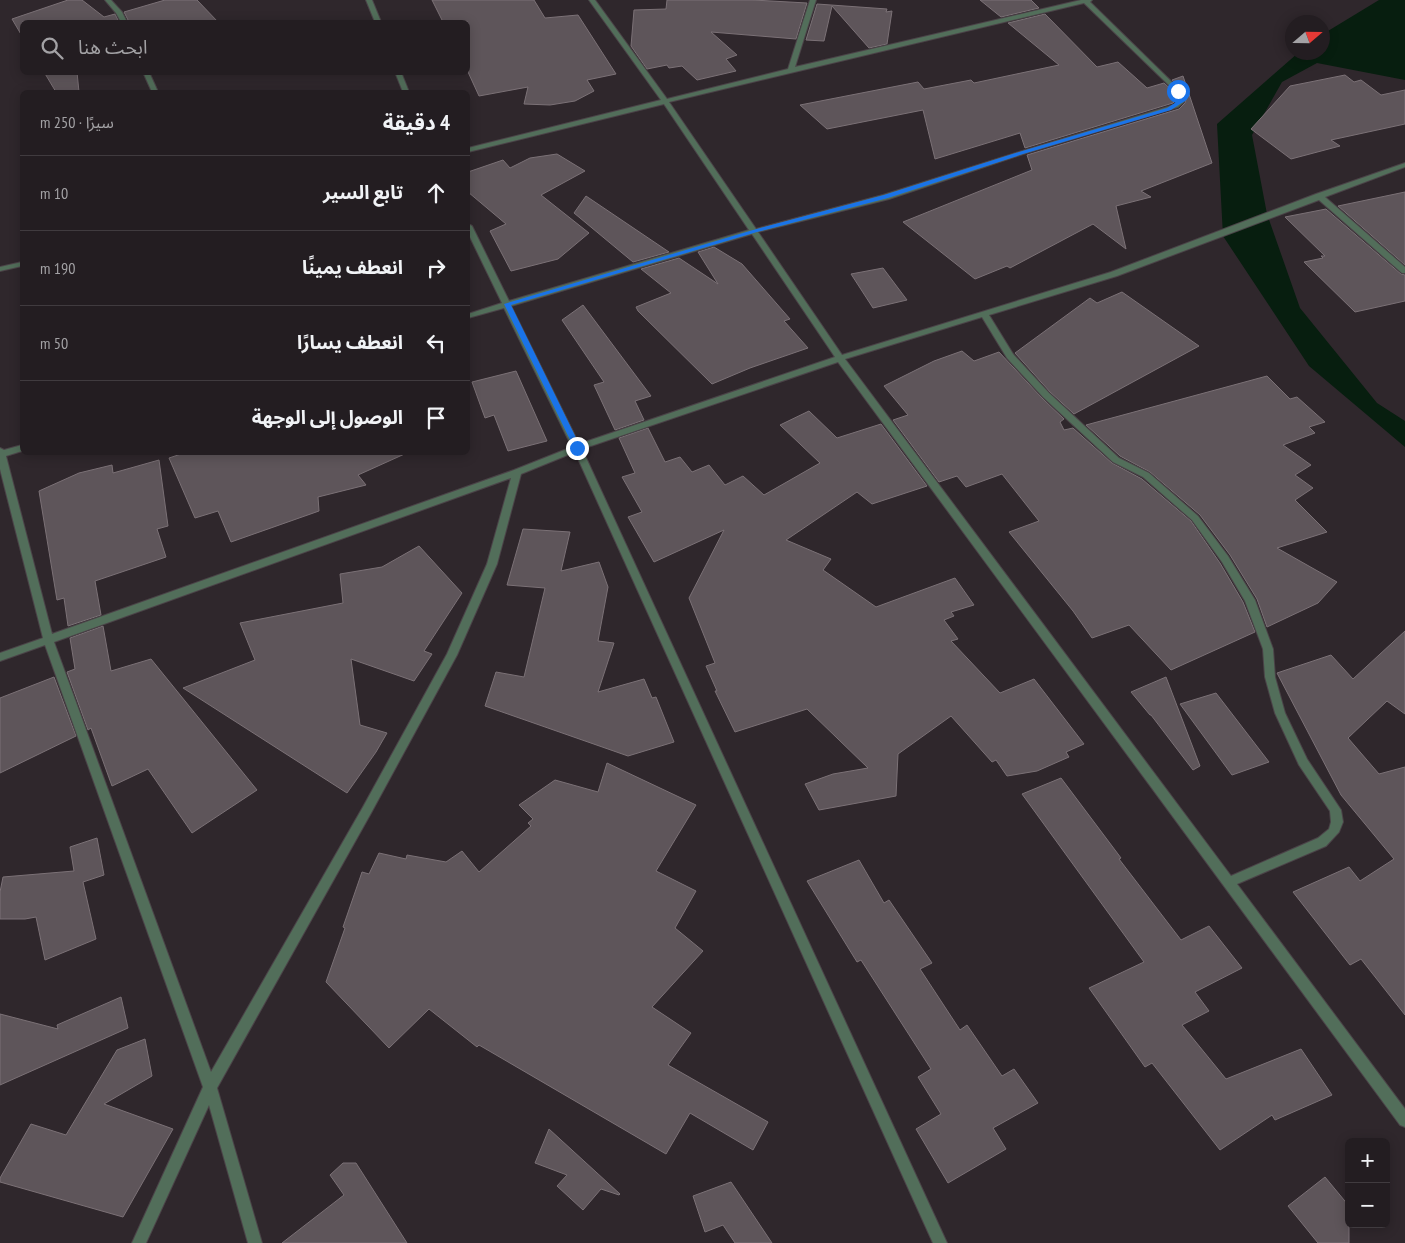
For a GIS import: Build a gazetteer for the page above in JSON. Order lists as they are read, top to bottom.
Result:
{
  "north": "right",
  "page": {
    "search": "ابحث هنا",
    "heading": ["4 دقيقة", "سيرًا · 250 m"],
    "list": [
      ["تابع السير", "10 m"],
      ["انعطف يمينًا", "190 m"],
      ["انعطف يسارًا", "50 m"],
      "الوصول إلى الوجهة"
    ],
    "map_buttons": ["+", "−"]
  }
}
